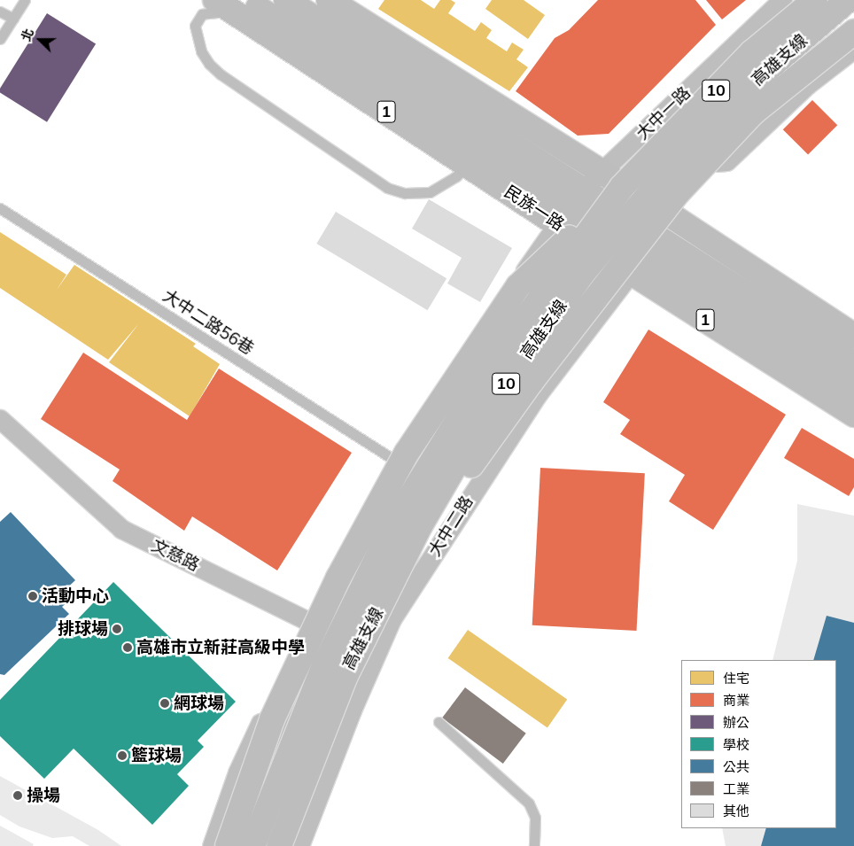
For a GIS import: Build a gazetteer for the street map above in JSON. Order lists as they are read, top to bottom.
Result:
{
  "streets": {
    "main road": [
      "高雄支線",
      "10",
      "1",
      "民族一路"
    ],
    "street": ["大中一路", "大中二路", "文慈路"],
    "lane": ["大中二路56巷"]
  },
  "crossings": [
    ["大中一路", "民族一路"],
    ["民族一路", "大中二路"],
    ["大中二路", "文慈路"]
  ],
  "places": [
    "活動中心",
    "排球場",
    "高雄市立新莊高級中學",
    "網球場",
    "籃球場",
    "操場"
  ],
  "legend": [
    "住宅",
    "商業",
    "辦公",
    "學校",
    "公共",
    "工業",
    "其他"
  ],
  "north": "left"
}
